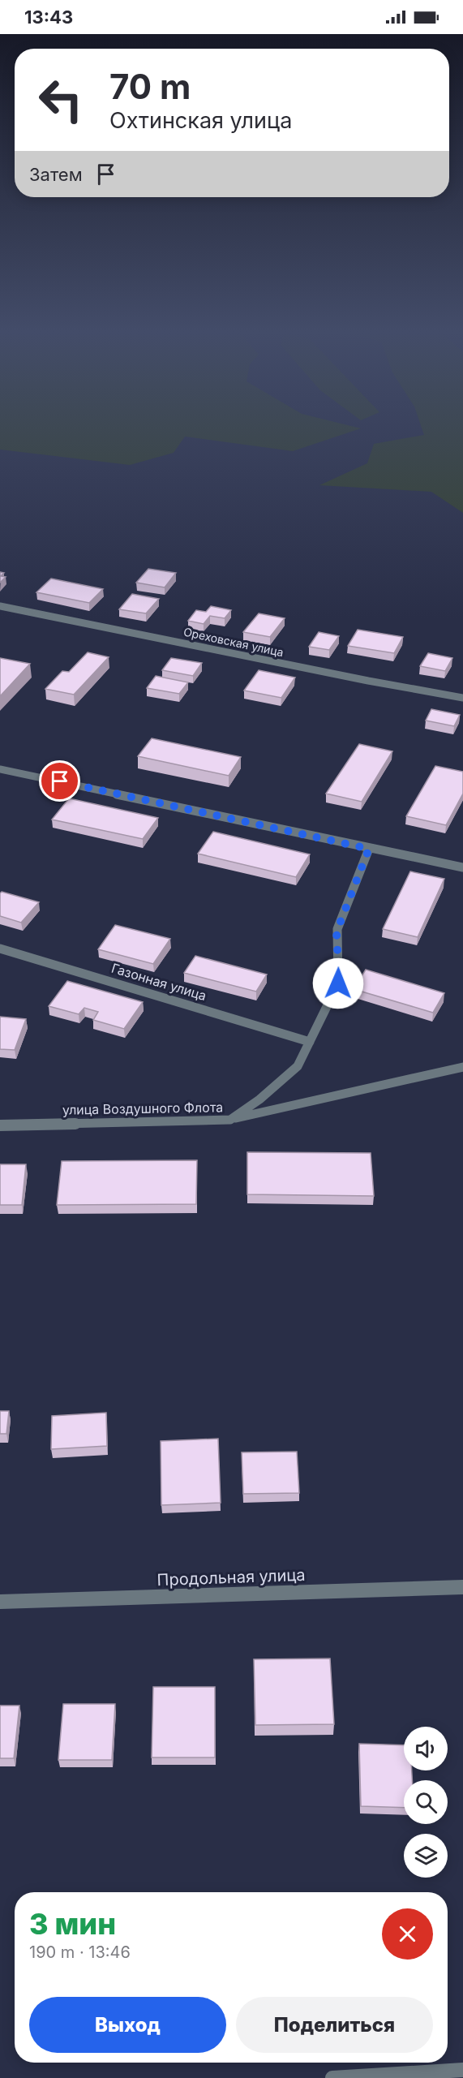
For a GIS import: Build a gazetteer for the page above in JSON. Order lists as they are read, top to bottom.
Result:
{
  "streets": {
    "street": [
      "Ореховская улица",
      "Газонная улица",
      "улица Воздушного Флота",
      "Продольная улица"
    ]
  },
  "crossings": [
    ["Газонная улица", "улица Воздушного Флота"]
  ],
  "page": {
    "status": "13:43",
    "turn": ["70 m", "Охтинская улица"],
    "then": "Затем",
    "heading": ["3 мин", "190 m · 13:46"],
    "buttons": ["Выход", "Поделиться"]
  }
}
